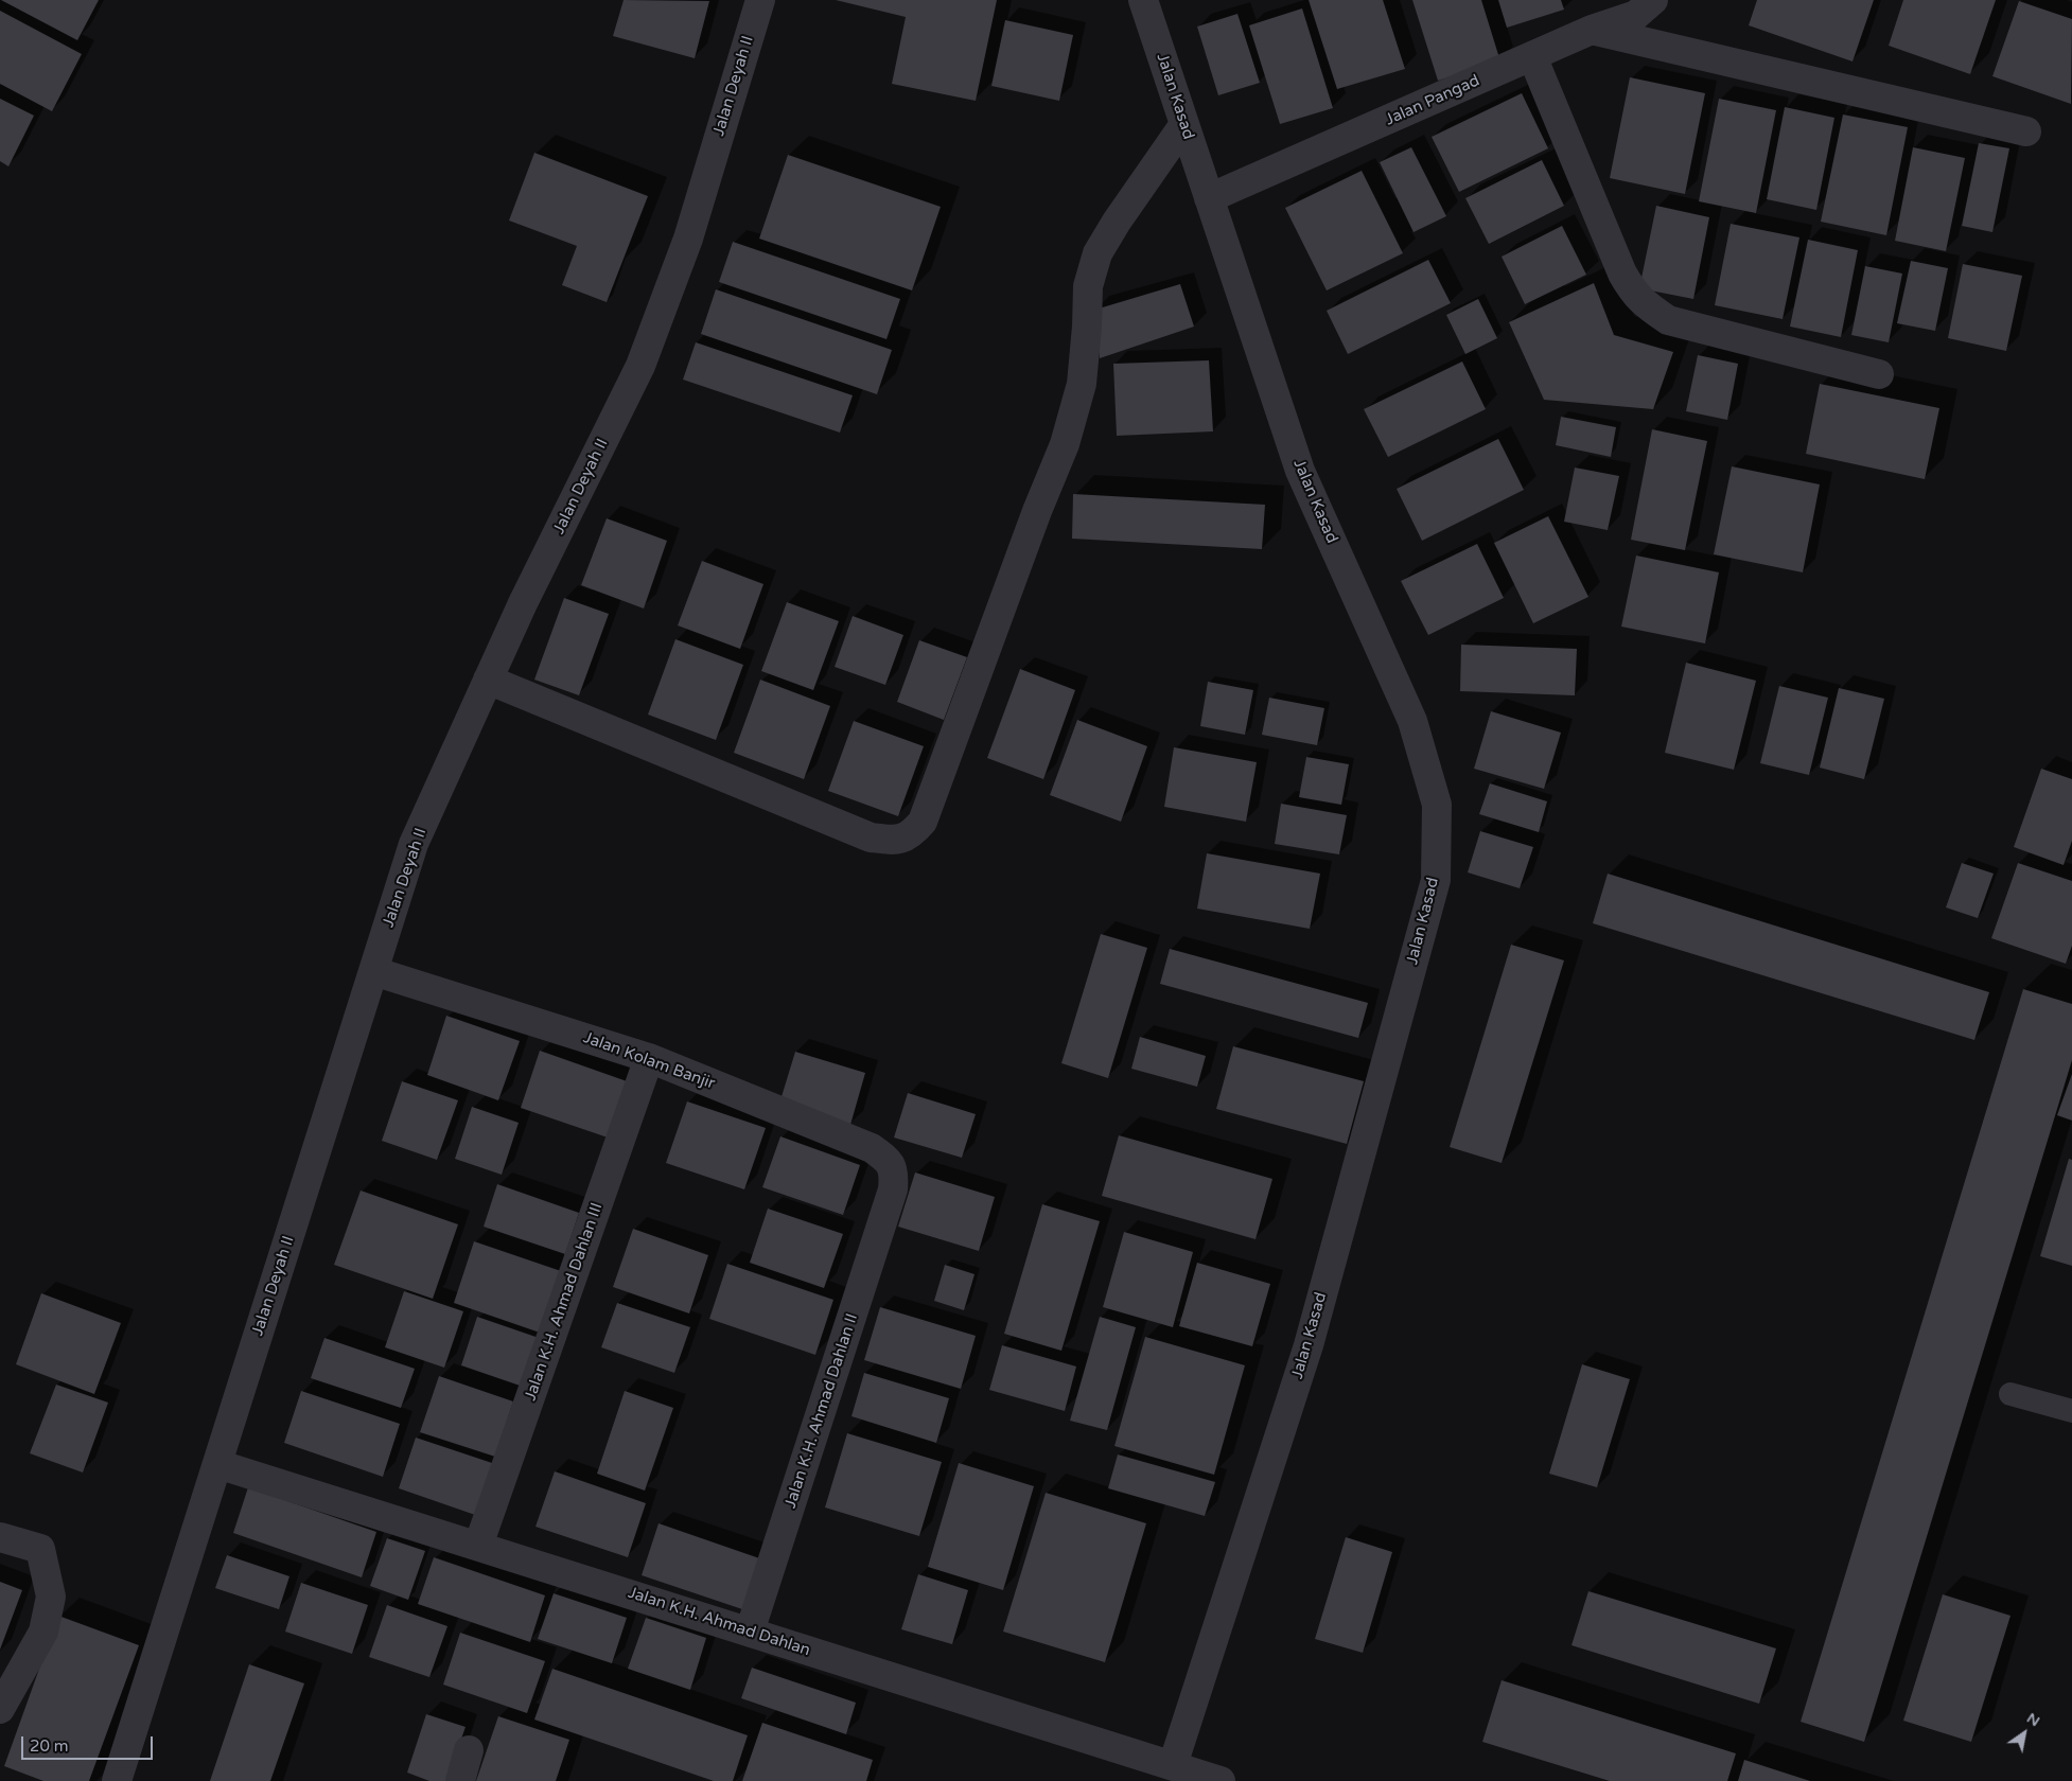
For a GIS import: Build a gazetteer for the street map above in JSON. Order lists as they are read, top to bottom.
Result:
{
  "streets": {
    "street": [
      "Jalan Deyah II",
      "Jalan Kasad",
      "Jalan Pangad",
      "Jalan Kolam Banjir",
      "Jalan K.H. Ahmad Dahlan III",
      "Jalan K.H. Ahmad Dahlan II",
      "Jalan K.H. Ahmad Dahlan"
    ]
  },
  "crossings": [
    ["Jalan Deyah II", "Jalan Kolam Banjir"],
    ["Jalan Deyah II", "Jalan K.H. Ahmad Dahlan"],
    ["Jalan Kasad", "Jalan Pangad"],
    ["Jalan Kasad", "Jalan K.H. Ahmad Dahlan"],
    ["Jalan Kolam Banjir", "Jalan K.H. Ahmad Dahlan III"],
    ["Jalan Kolam Banjir", "Jalan K.H. Ahmad Dahlan II"],
    ["Jalan K.H. Ahmad Dahlan III", "Jalan K.H. Ahmad Dahlan"],
    ["Jalan K.H. Ahmad Dahlan II", "Jalan K.H. Ahmad Dahlan"]
  ],
  "scale_bar": "20 m",
  "north": "top right"
}
